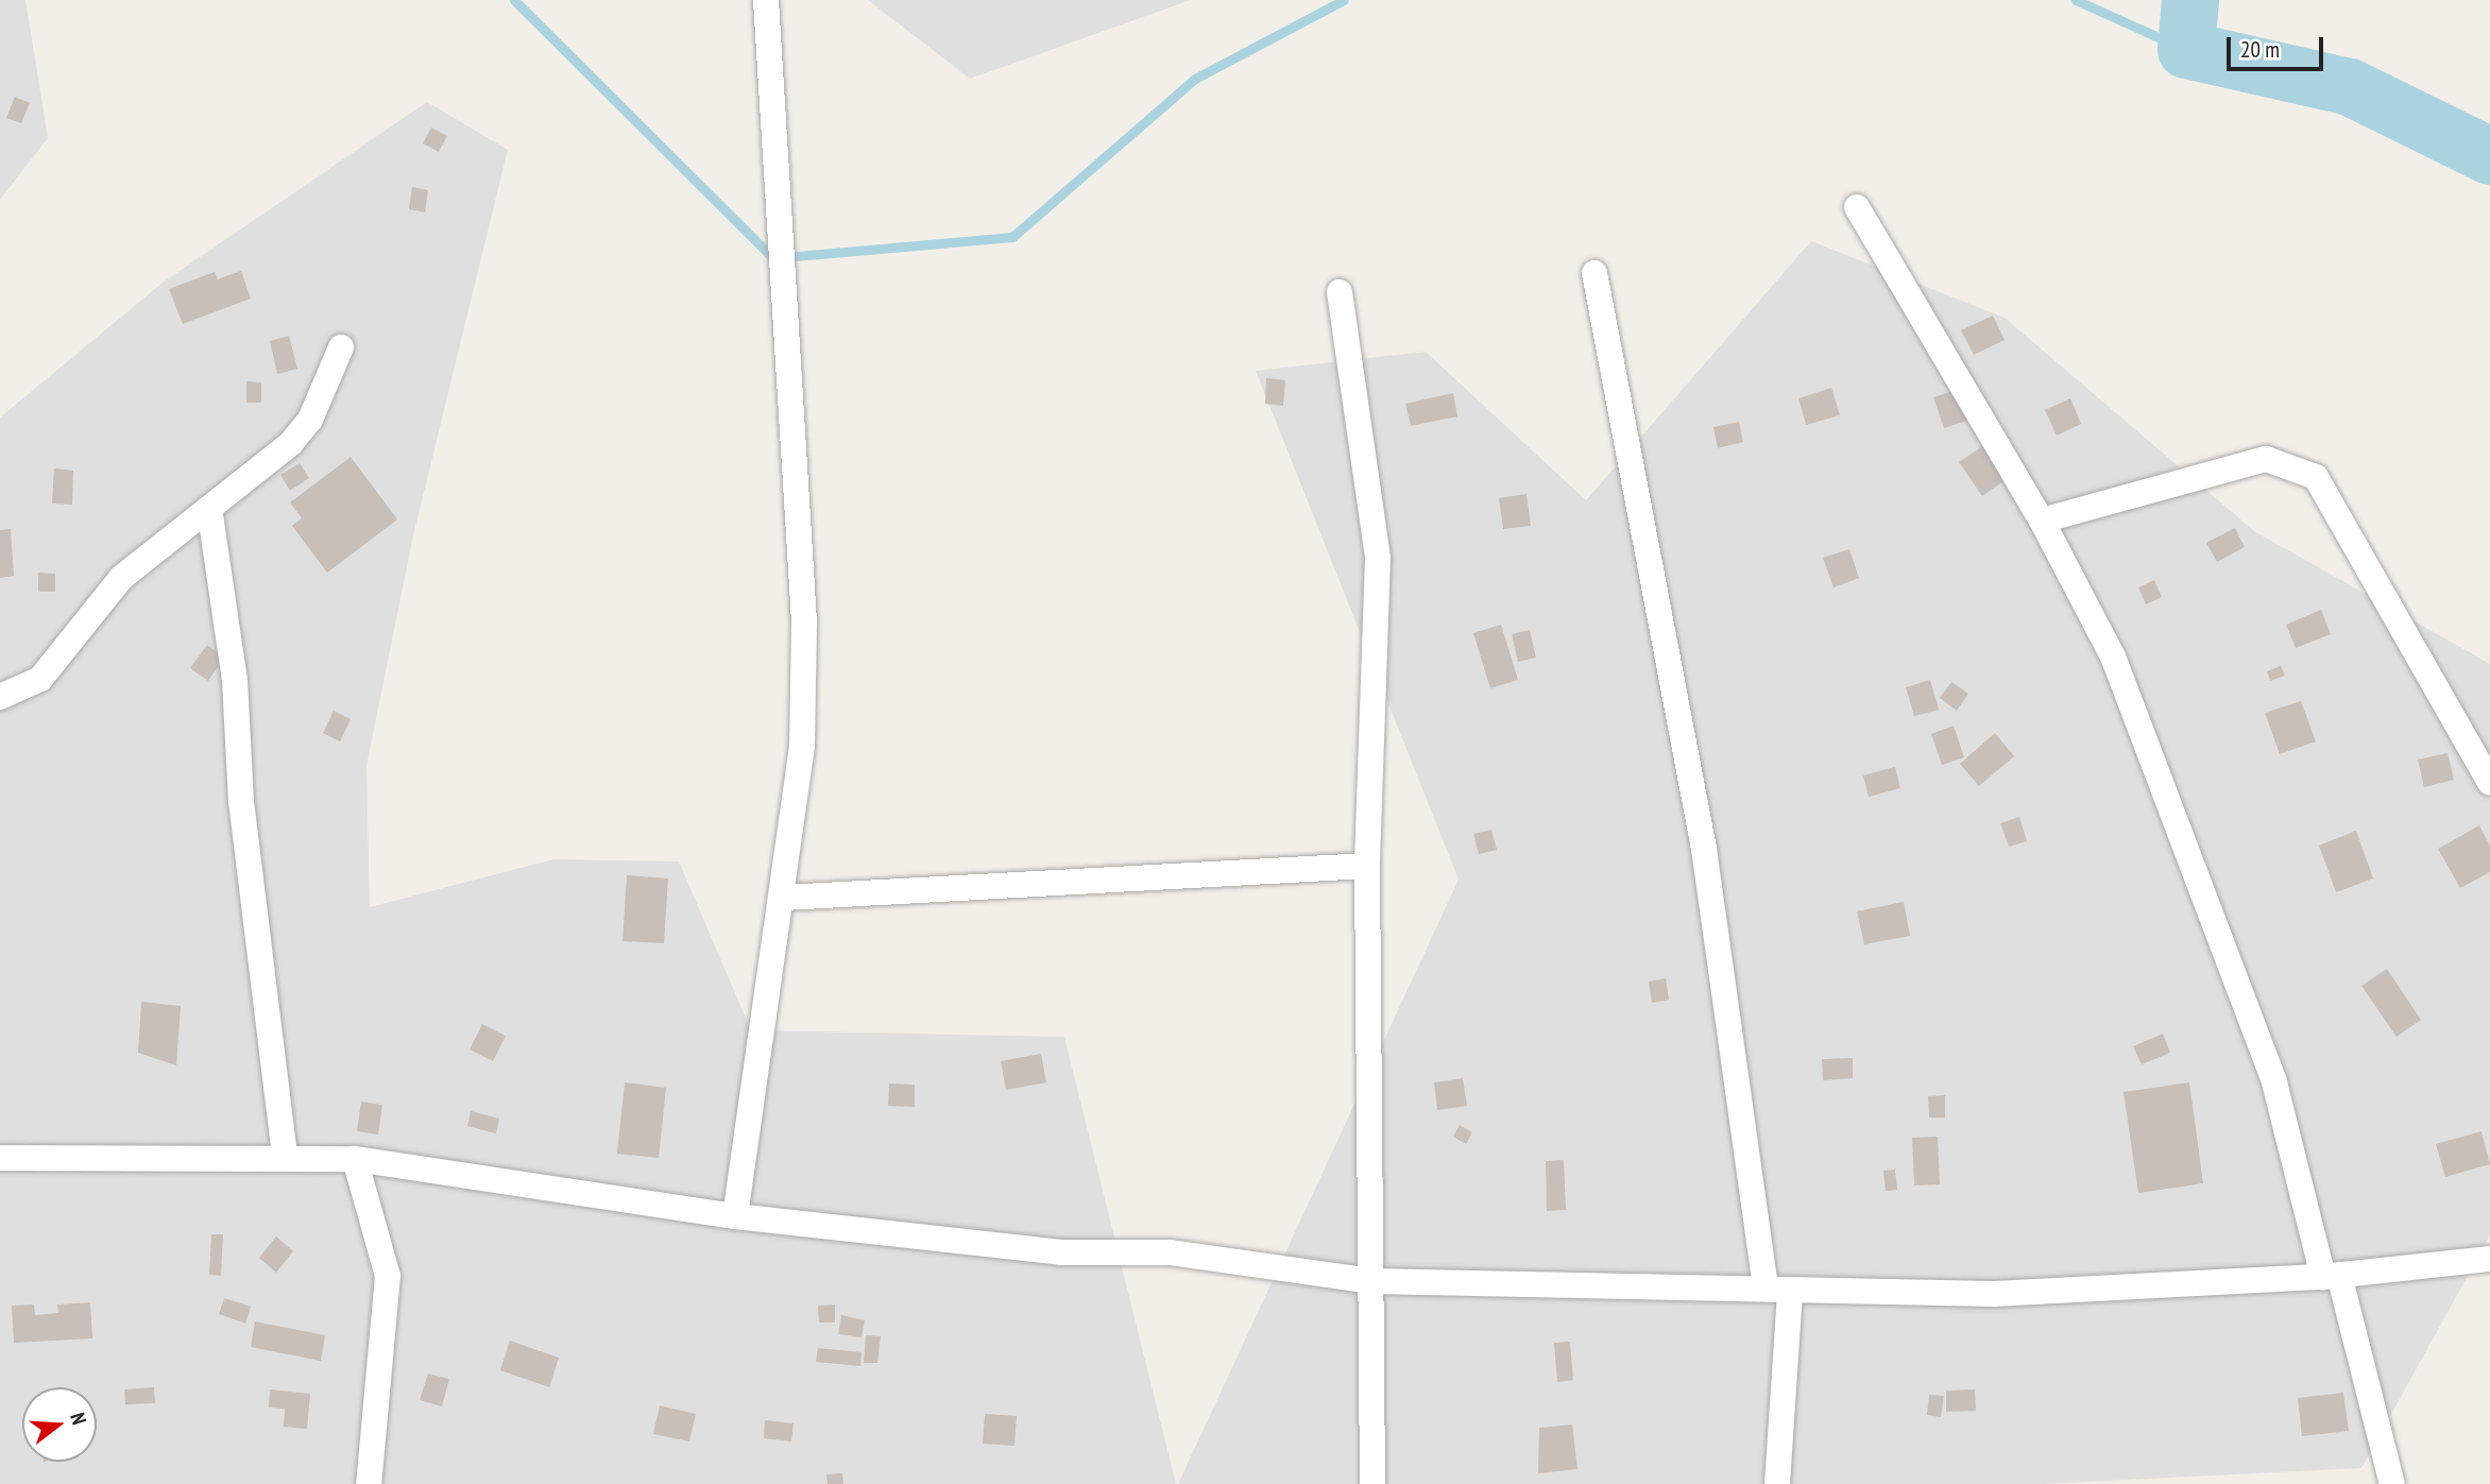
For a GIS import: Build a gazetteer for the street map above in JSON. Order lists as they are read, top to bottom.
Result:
{
  "scale_bar": "20 m",
  "north": "right"
}
